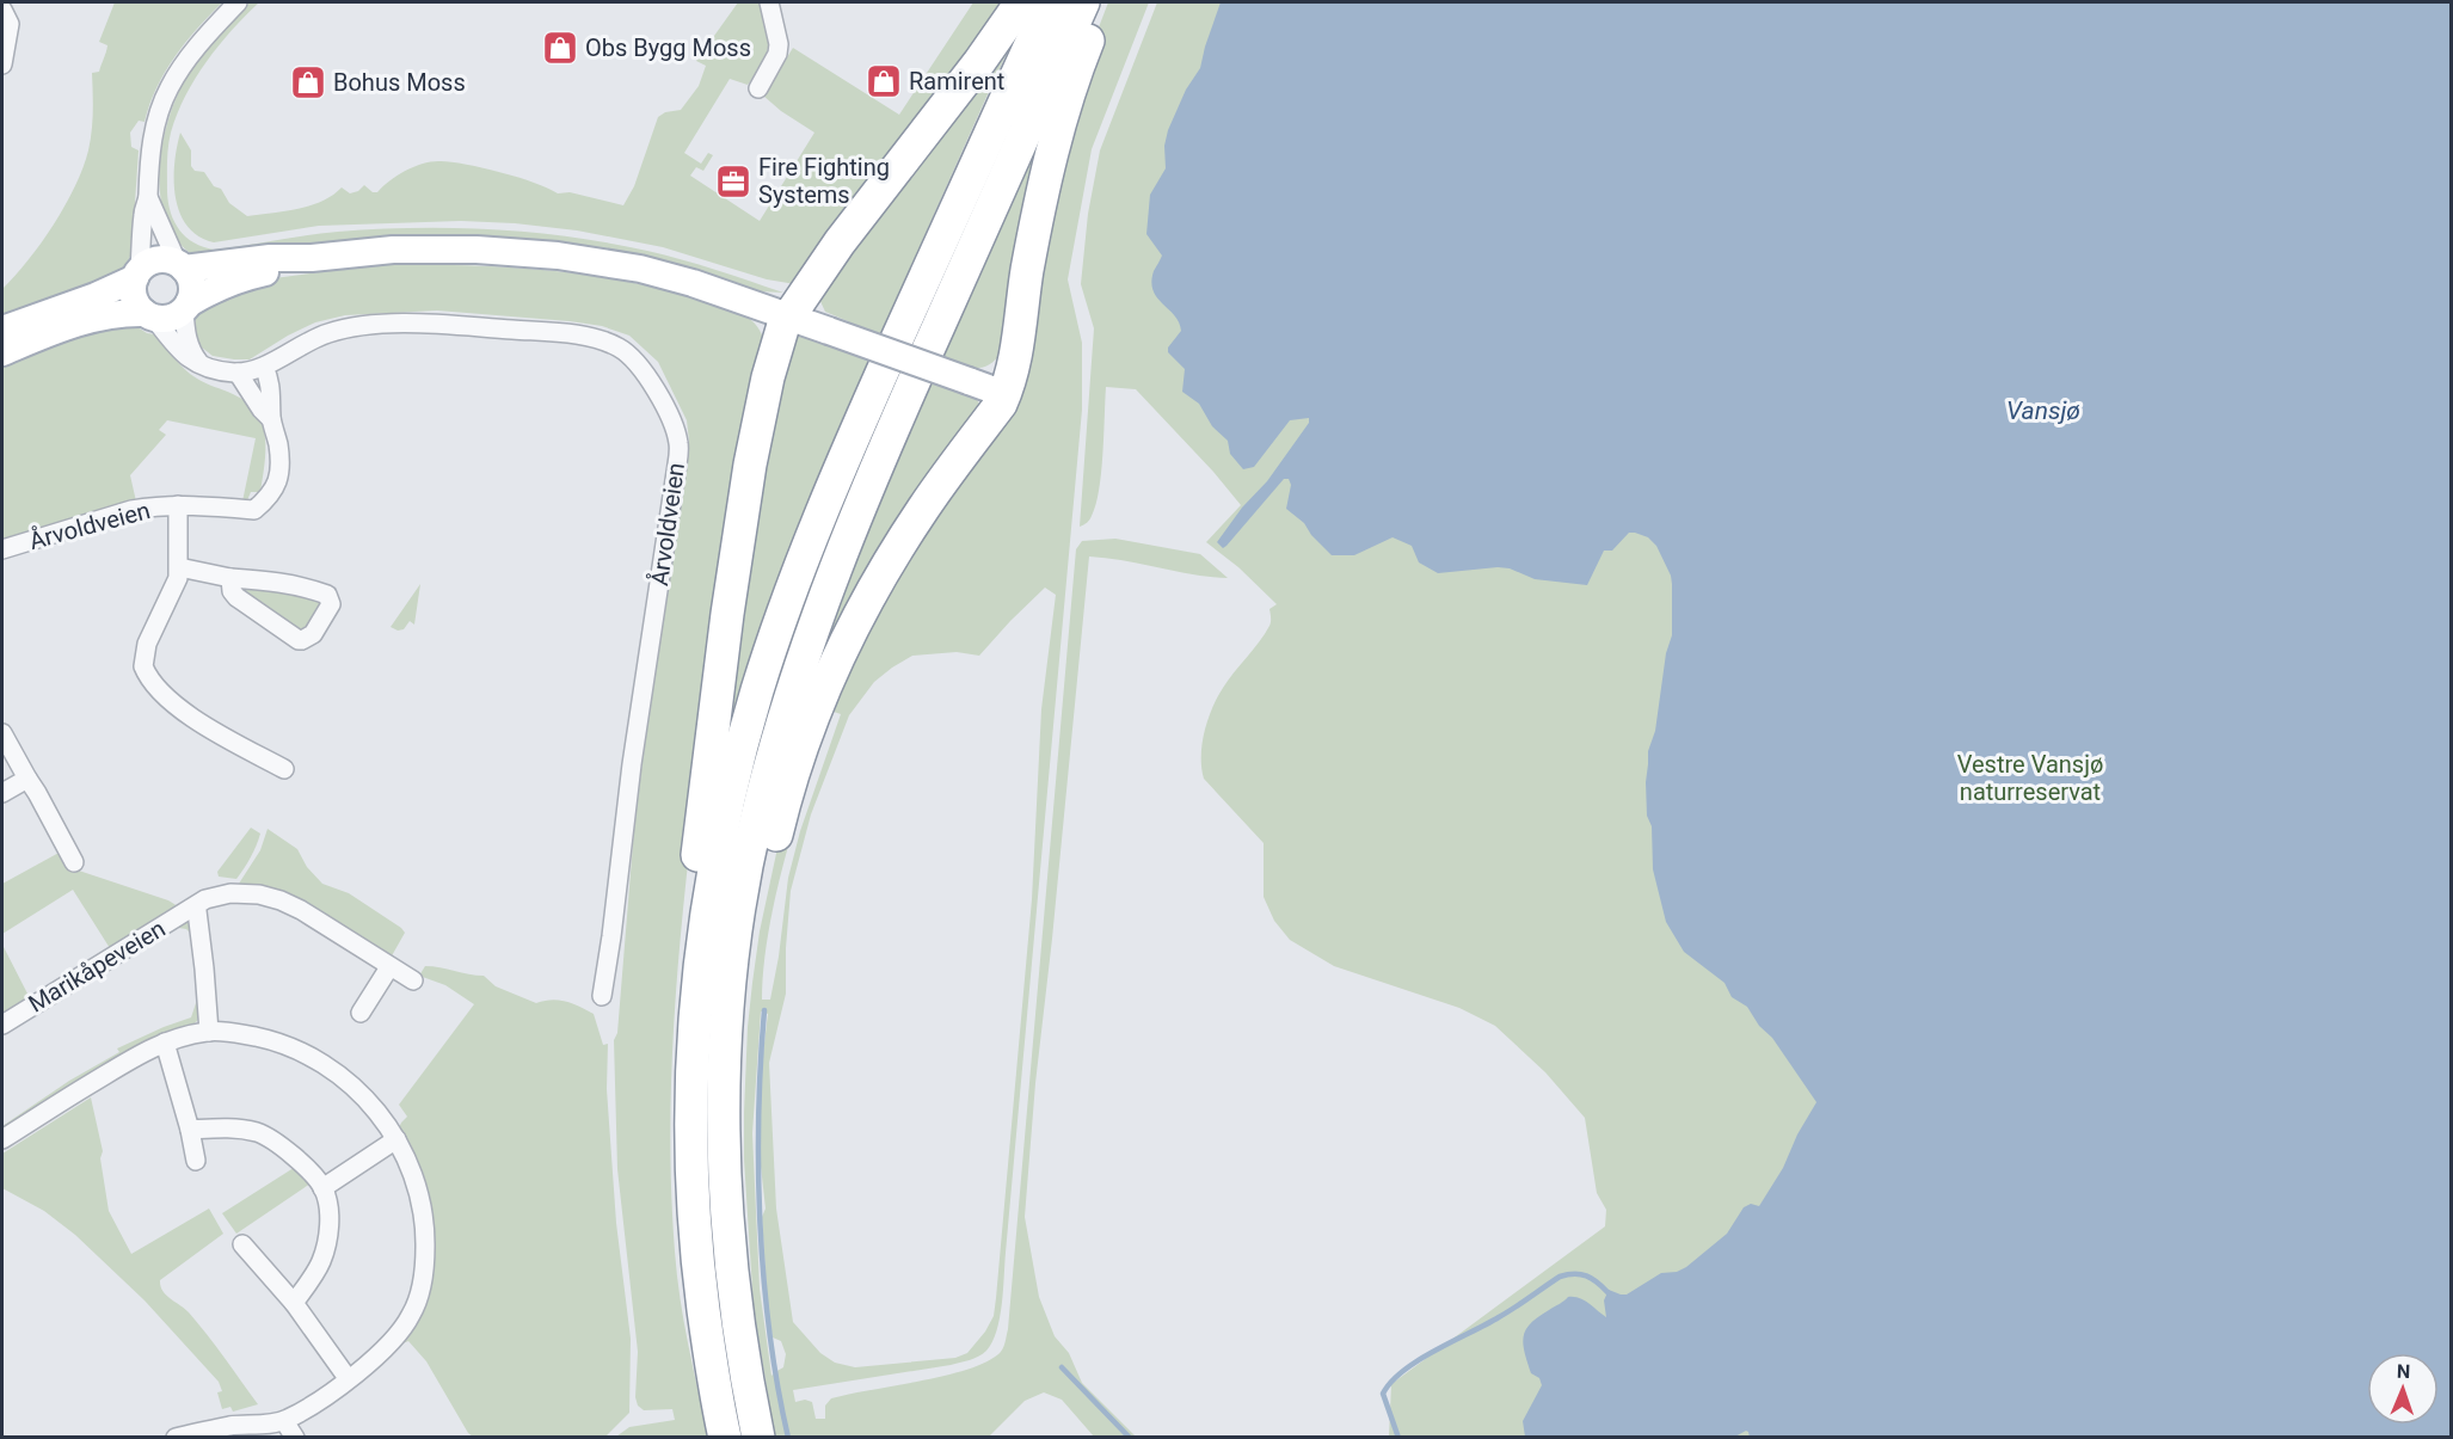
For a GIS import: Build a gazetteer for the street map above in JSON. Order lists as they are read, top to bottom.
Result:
{
  "streets": {
    "street": ["Årvoldveien", "Marikåpeveien"]
  },
  "water": ["Vansjø"],
  "parks": ["Vestre Vansjø naturreservat"],
  "places": {
    "shop": ["Obs Bygg Moss", "Ramirent", "Bohus Moss"],
    "office": ["Fire Fighting Systems"]
  },
  "north": "top"
}
